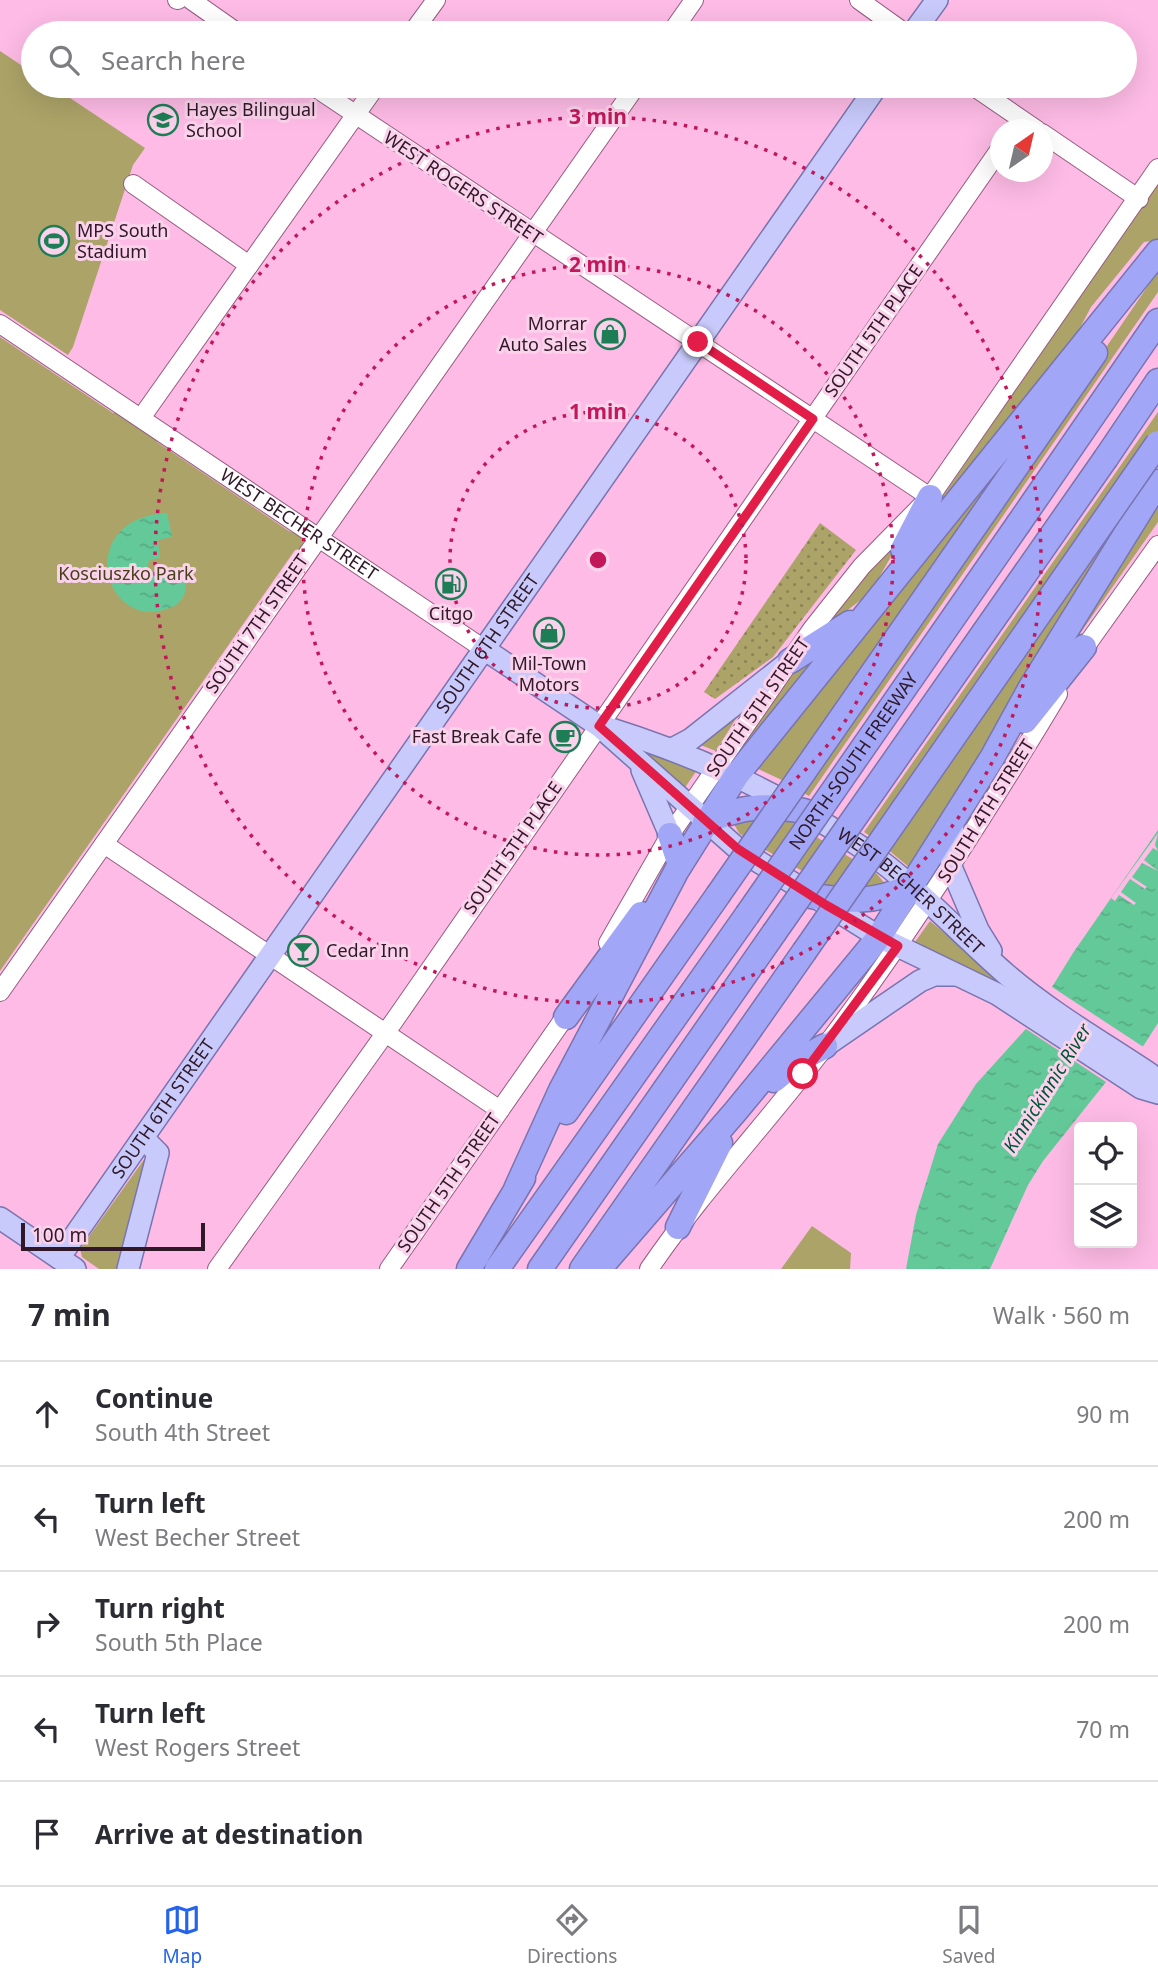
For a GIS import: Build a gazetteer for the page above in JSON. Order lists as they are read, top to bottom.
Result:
{
  "streets": {
    "highway": ["NORTH-SOUTH FREEWAY"],
    "main road": ["WEST BECHER STREET", "SOUTH 6TH STREET"],
    "street": [
      "WEST ROGERS STREET",
      "SOUTH 5TH PLACE",
      "SOUTH 7TH STREET",
      "SOUTH 5TH STREET",
      "SOUTH 4TH STREET"
    ]
  },
  "crossings": [
    ["WEST ROGERS STREET", "SOUTH 5TH PLACE"],
    ["WEST ROGERS STREET", "SOUTH 7TH STREET"],
    ["WEST ROGERS STREET", "SOUTH 6TH STREET"],
    ["WEST ROGERS STREET", "SOUTH 5TH STREET"],
    ["SOUTH 5TH PLACE", "WEST BECHER STREET"],
    ["WEST BECHER STREET", "SOUTH 7TH STREET"],
    ["WEST BECHER STREET", "SOUTH 6TH STREET"],
    ["WEST BECHER STREET", "SOUTH 5TH STREET"],
    ["WEST BECHER STREET", "SOUTH 4TH STREET"]
  ],
  "water": ["Kinnickinnic River"],
  "parks": ["Kosciuszko Park"],
  "places": {
    "school or university": ["Hayes Bilingual School"],
    "sports": ["MPS South Stadium"],
    "shop": ["Morrar Auto Sales", "Mil-Town Motors"],
    "fuel station": ["Citgo"],
    "cafe": ["Fast Break Cafe"],
    "bar": ["Cedar Inn"]
  },
  "scale_bar": "100 m",
  "north": "top right",
  "page": {
    "search": "Search here",
    "scale": "100 m",
    "heading": ["7 min", "Walk · 560 m"],
    "list": [
      ["Continue", "South 4th Street", "90 m"],
      ["Turn left", "West Becher Street", "200 m"],
      ["Turn right", "South 5th Place", "200 m"],
      ["Turn left", "West Rogers Street", "70 m"],
      "Arrive at destination"
    ],
    "nav": ["Map", "Directions", "Saved"]
  },
  "rings": ["3 min", "2 min", "1 min"]
}
